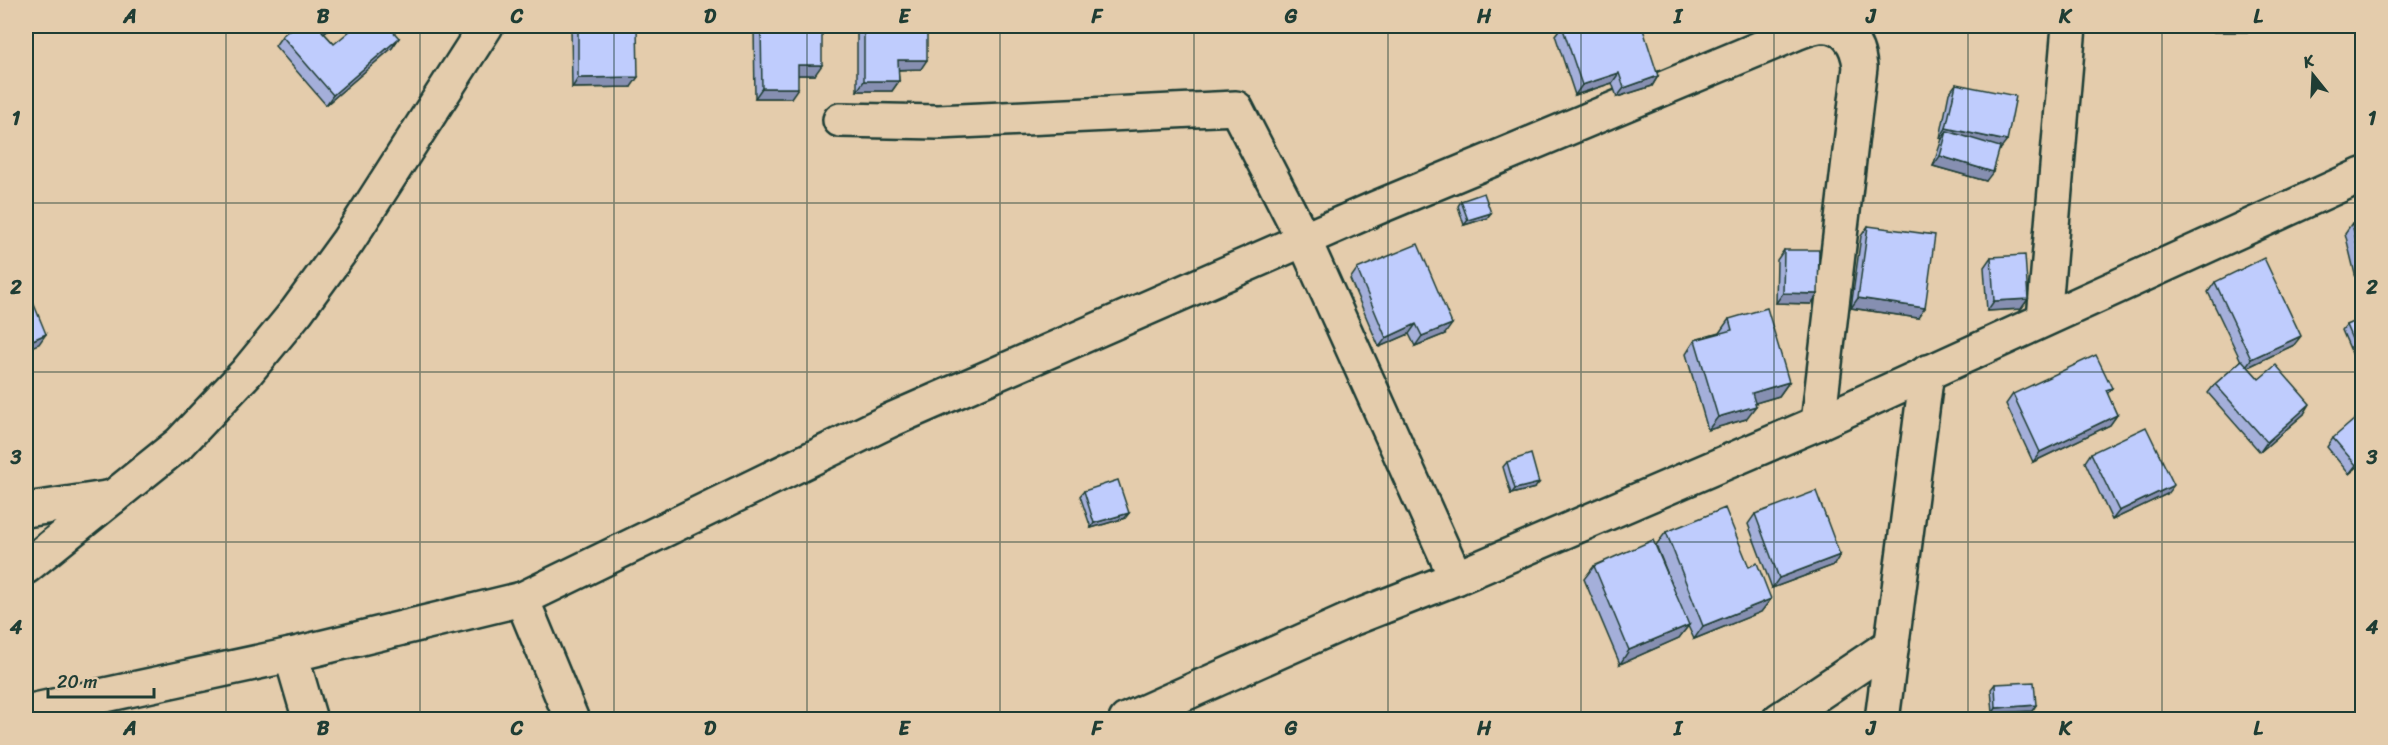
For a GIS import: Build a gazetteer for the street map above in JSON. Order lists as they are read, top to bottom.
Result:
{
  "scale_bar": "20 m",
  "north": "top",
  "grid": {
    "columns": [
      "A",
      "B",
      "C",
      "D",
      "E",
      "F",
      "G",
      "H",
      "I",
      "J",
      "K",
      "L"
    ],
    "rows": [
      "1",
      "2",
      "3",
      "4"
    ]
  }
}
